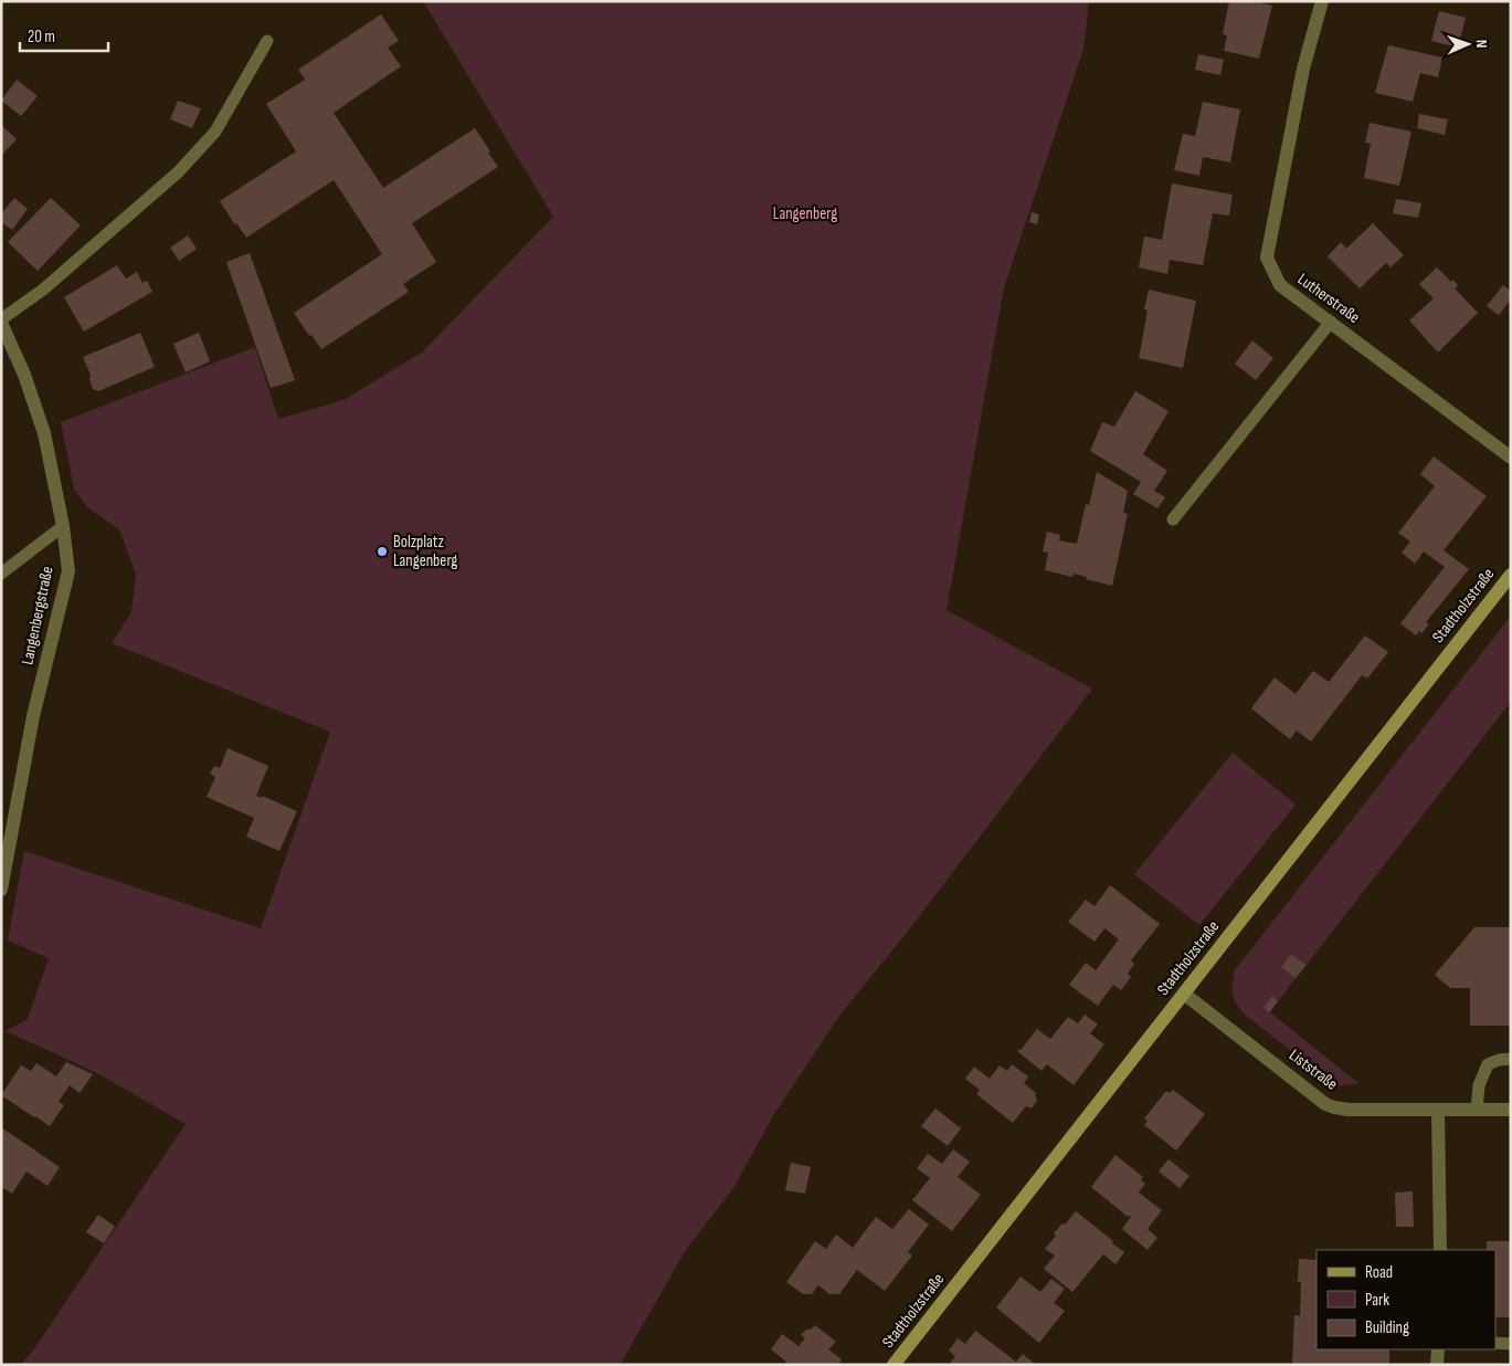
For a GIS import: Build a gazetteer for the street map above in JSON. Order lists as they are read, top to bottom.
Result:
{
  "streets": {
    "street": [
      "Lutherstraße",
      "Stadtholzstraße",
      "Langenbergstraße",
      "Liststraße"
    ]
  },
  "crossings": [
    ["Stadtholzstraße", "Liststraße"]
  ],
  "parks": ["Langenberg"],
  "places": ["Bolzplatz Langenberg"],
  "legend": ["Road", "Park", "Building"],
  "scale_bar": "20 m",
  "north": "right"
}
